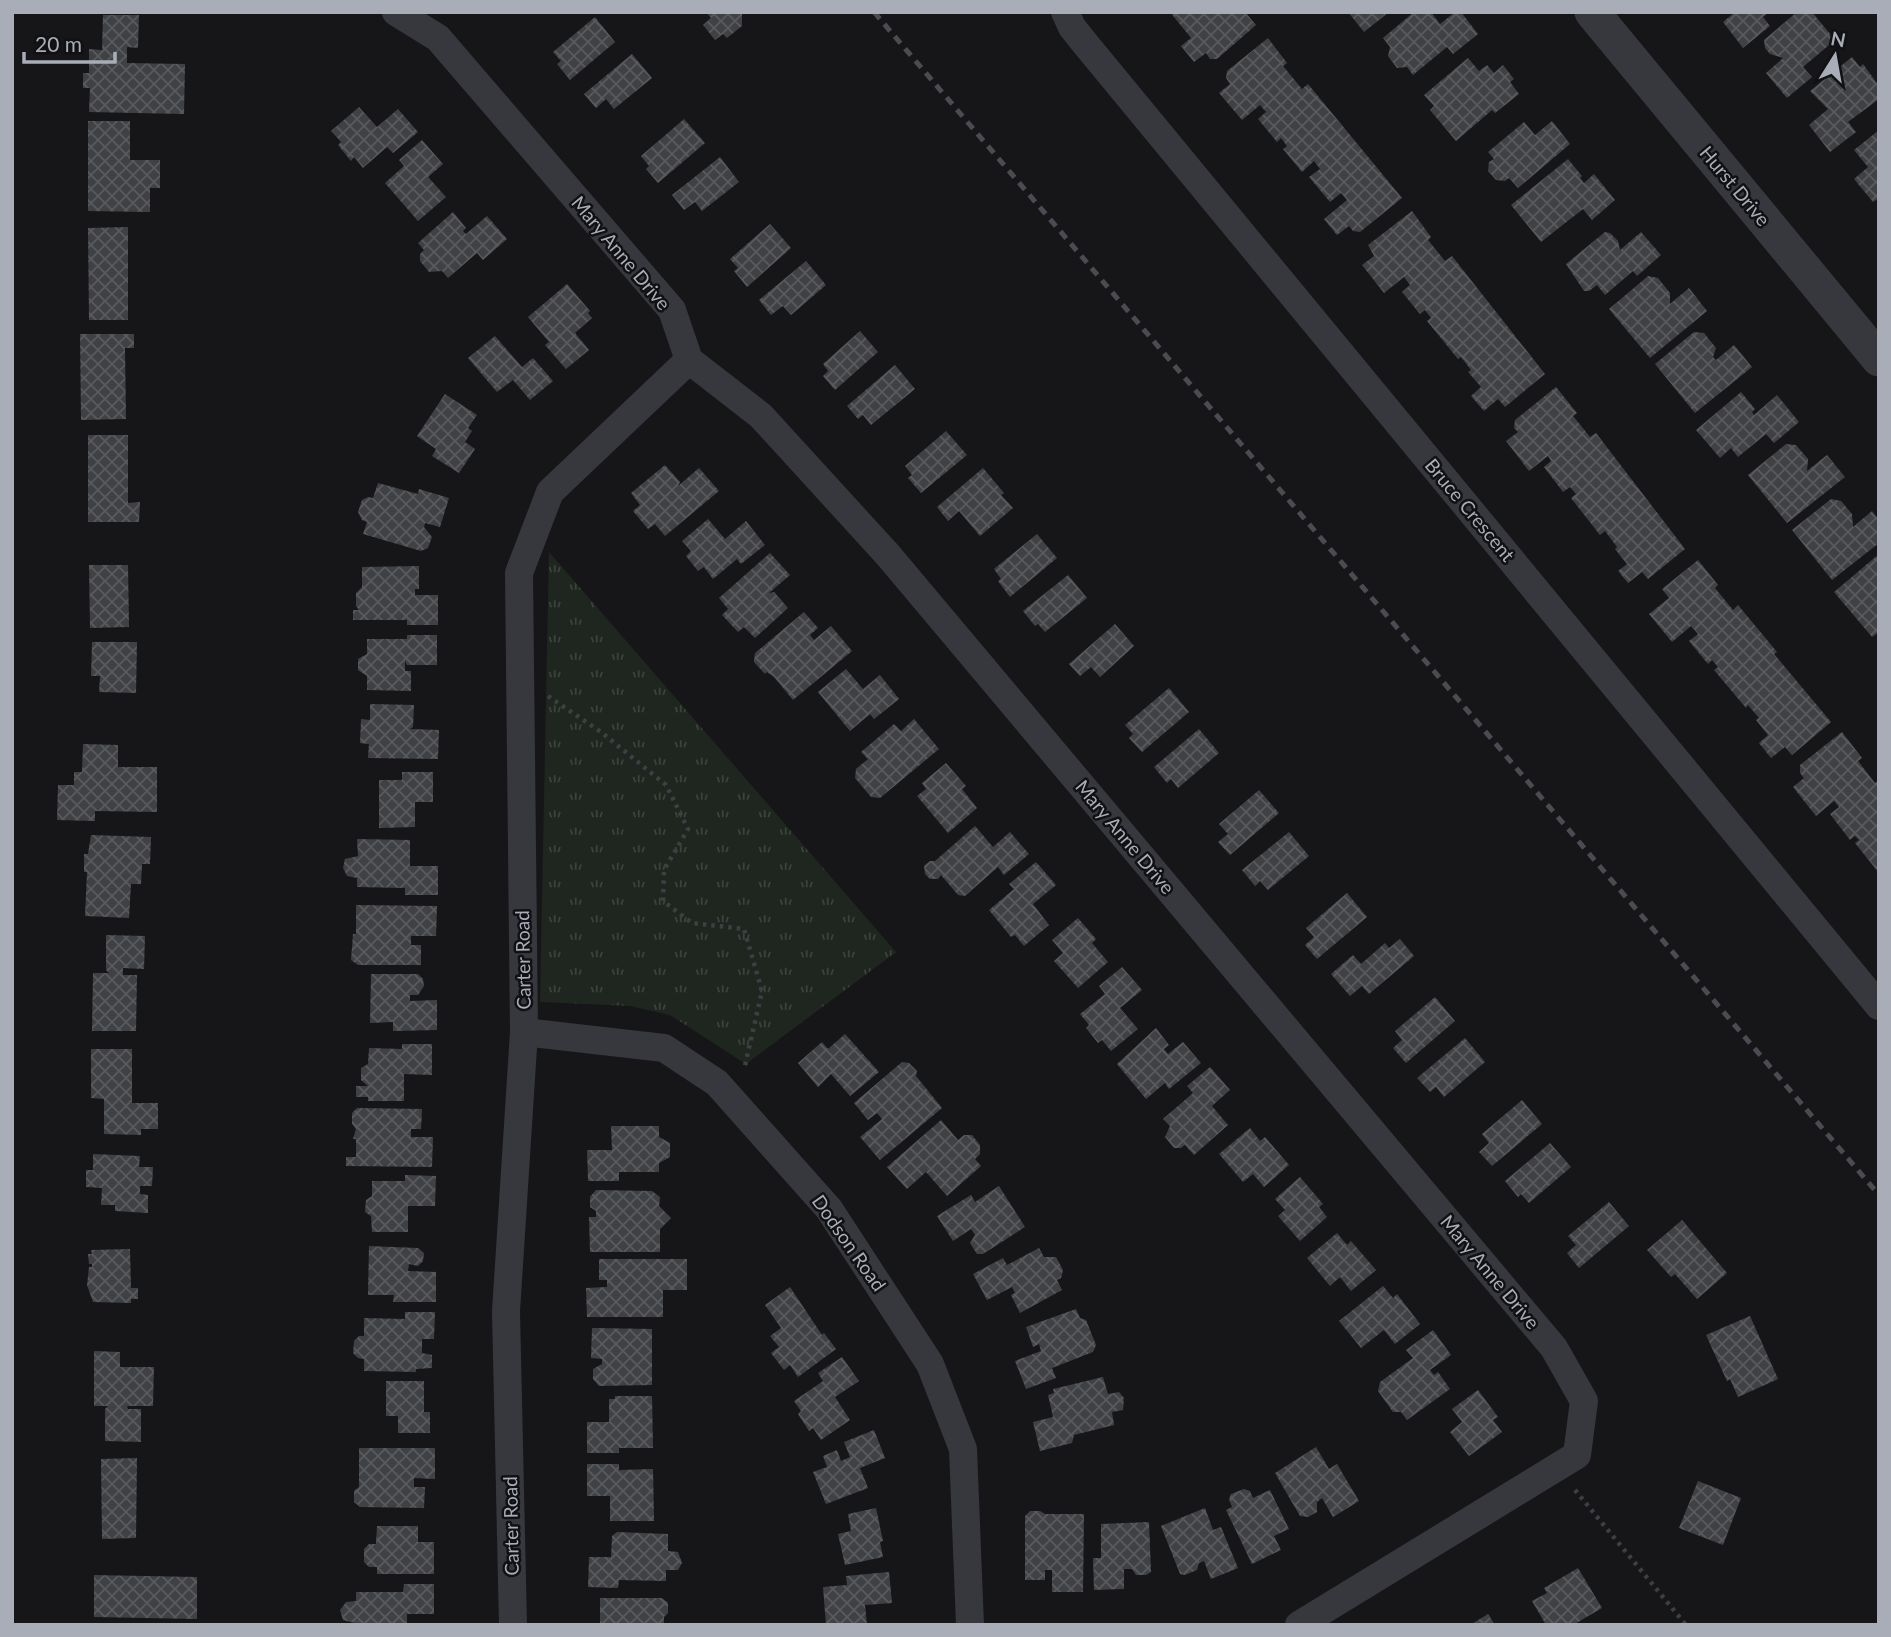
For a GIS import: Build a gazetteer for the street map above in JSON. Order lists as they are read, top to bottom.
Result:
{
  "streets": {
    "street": [
      "Hurst Drive",
      "Mary Anne Drive",
      "Bruce Crescent",
      "Carter Road",
      "Dodson Road"
    ]
  },
  "crossings": [
    ["Mary Anne Drive", "Carter Road"],
    ["Carter Road", "Dodson Road"]
  ],
  "scale_bar": "20 m",
  "north": "top"
}
